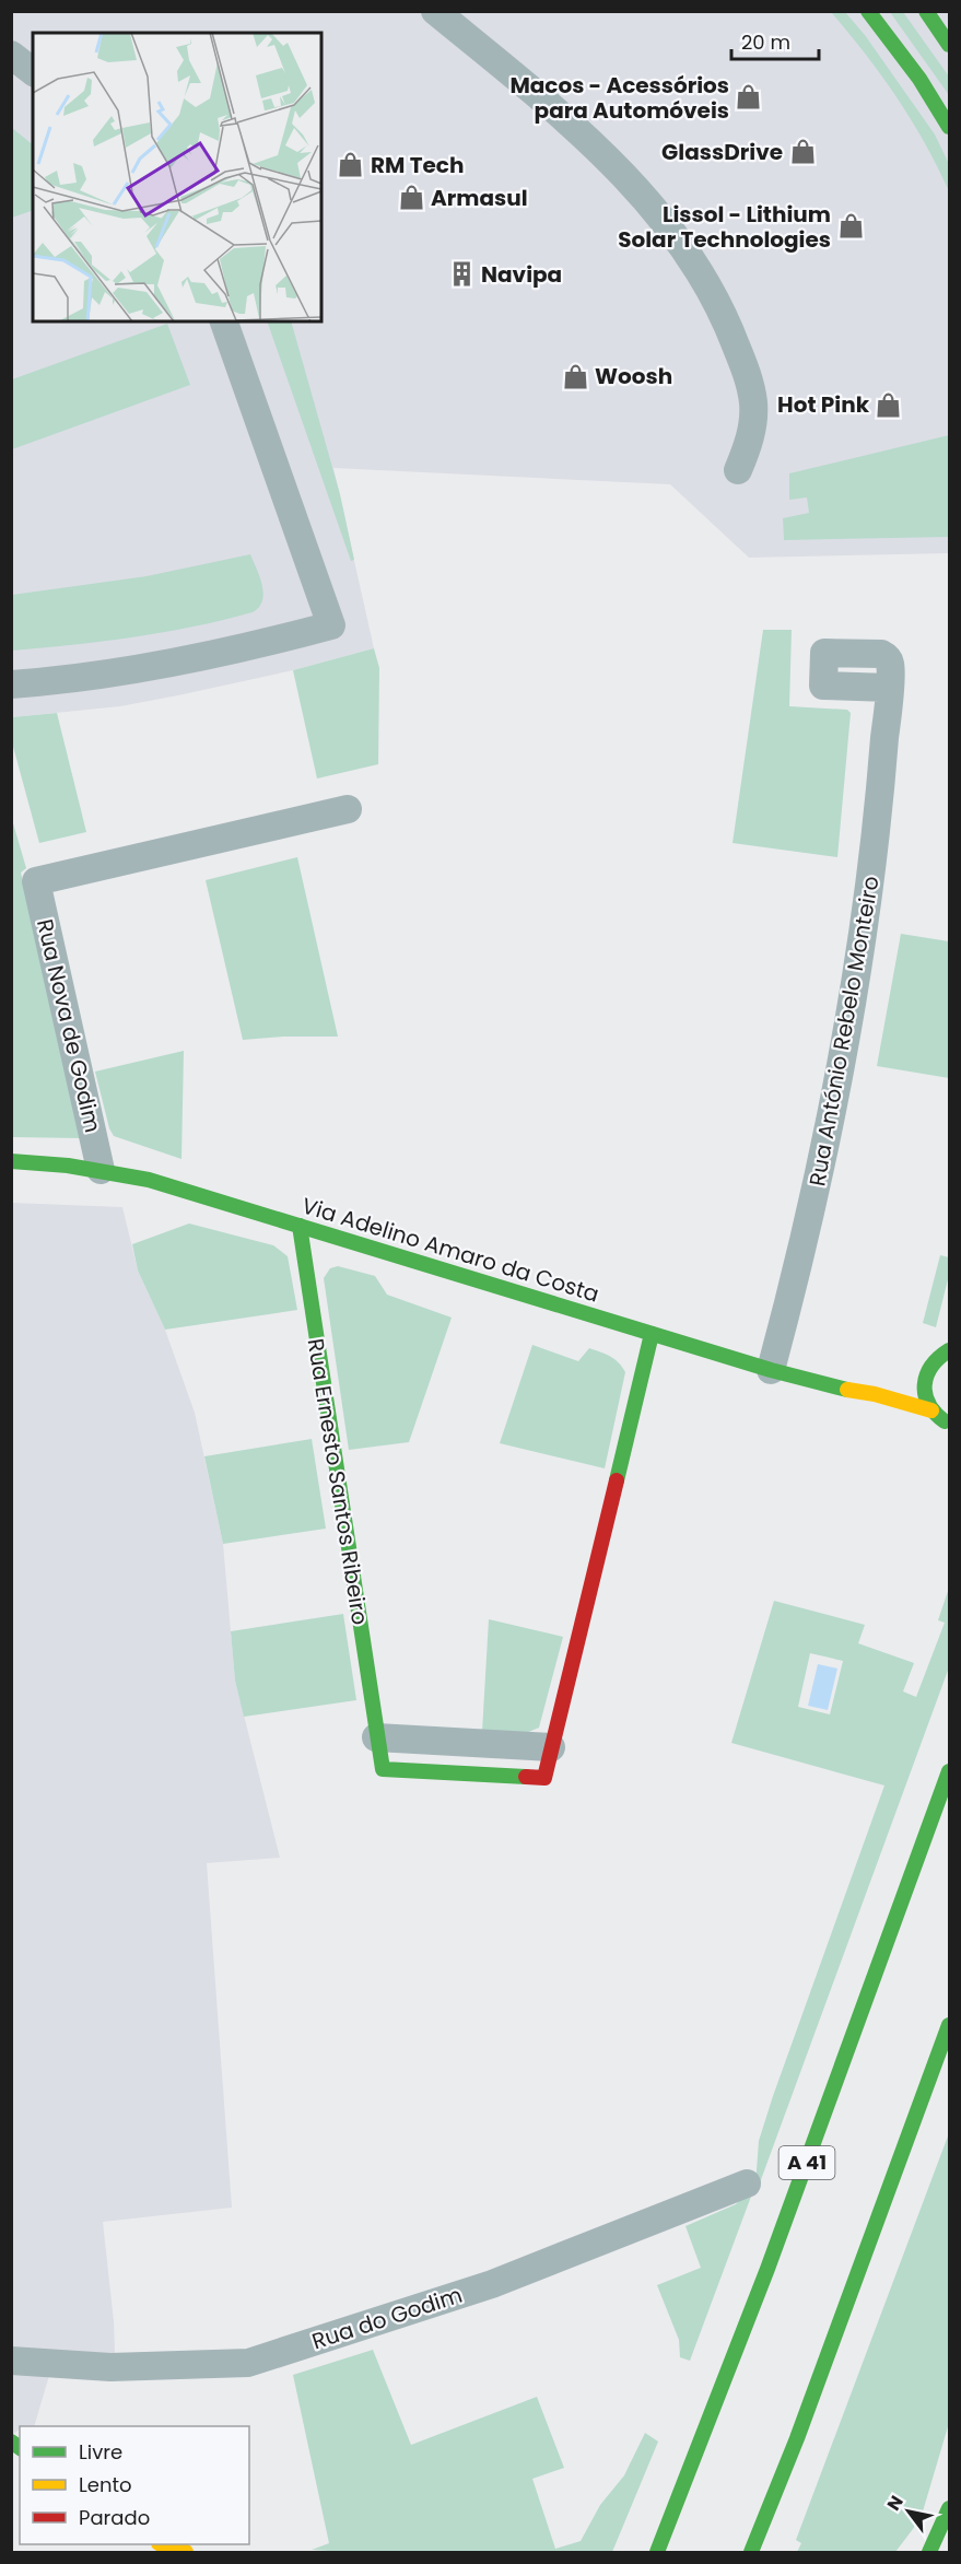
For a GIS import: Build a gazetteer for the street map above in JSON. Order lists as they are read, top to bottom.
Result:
{
  "streets": {
    "main road": ["Via Adelino Amaro da Costa", "Rua Ernesto Santos Ribeiro", "A 41"],
    "street": ["Rua Nova de Godim", "Rua António Rebelo Monteiro", "Rua do Godim"]
  },
  "crossings": [
    ["Rua Nova de Godim", "Via Adelino Amaro da Costa"],
    ["Rua António Rebelo Monteiro", "Via Adelino Amaro da Costa"],
    ["Via Adelino Amaro da Costa", "Rua Ernesto Santos Ribeiro"]
  ],
  "places": {
    "shop": [
      "Macos - Acessórios para Automóveis",
      "GlassDrive",
      "RM Tech",
      "Armasul",
      "Lissol - Lithium Solar Technologies",
      "Woosh",
      "Hot Pink"
    ],
    "building": ["Navipa"]
  },
  "legend": ["Livre", "Lento", "Parado"],
  "scale_bar": "20 m",
  "north": "top left"
}
